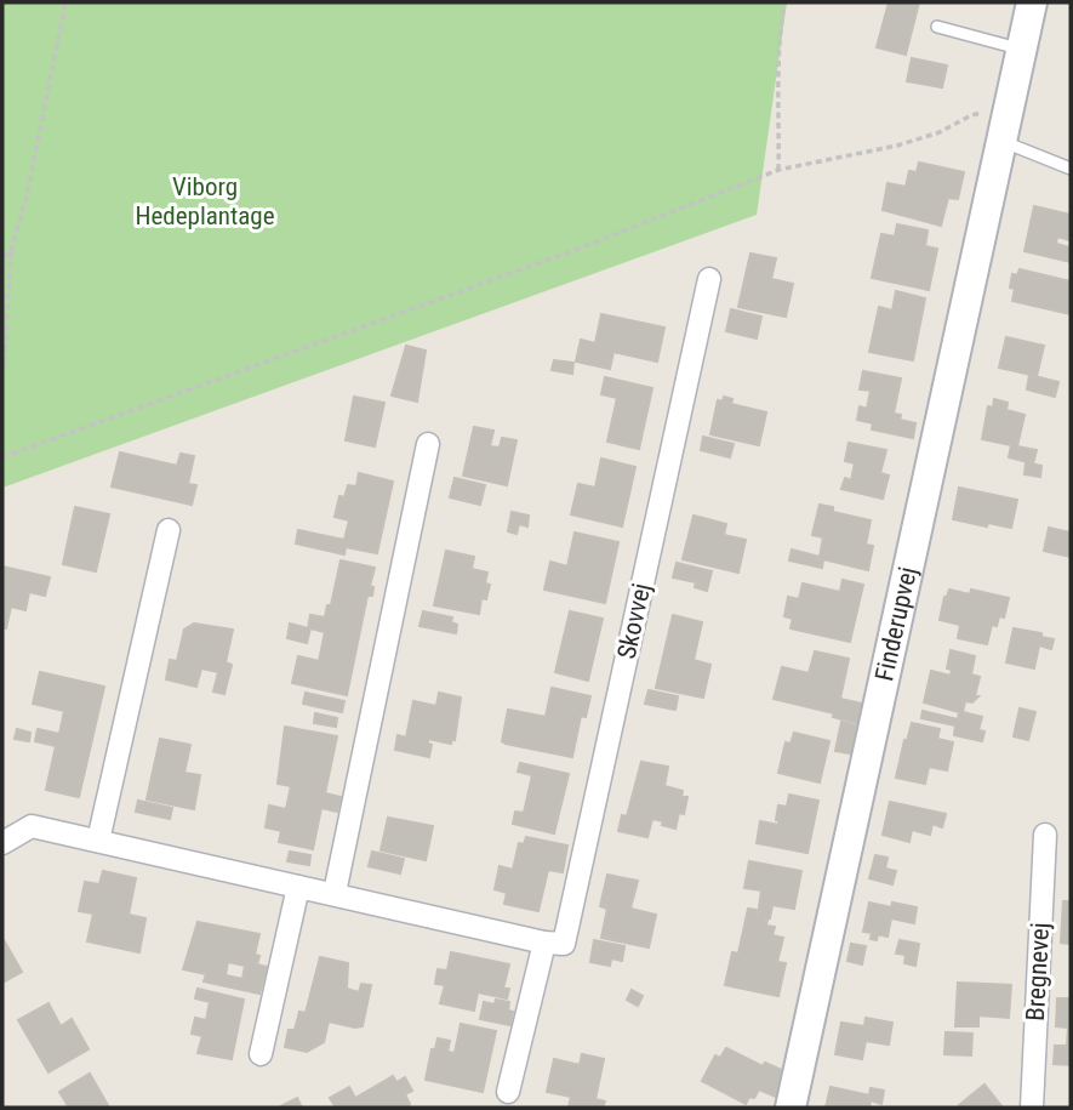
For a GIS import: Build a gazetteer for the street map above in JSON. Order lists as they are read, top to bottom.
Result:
{
  "streets": {
    "street": ["Skovvej", "Finderupvej", "Bregnevej"]
  },
  "parks": ["Viborg Hedeplantage"]
}
